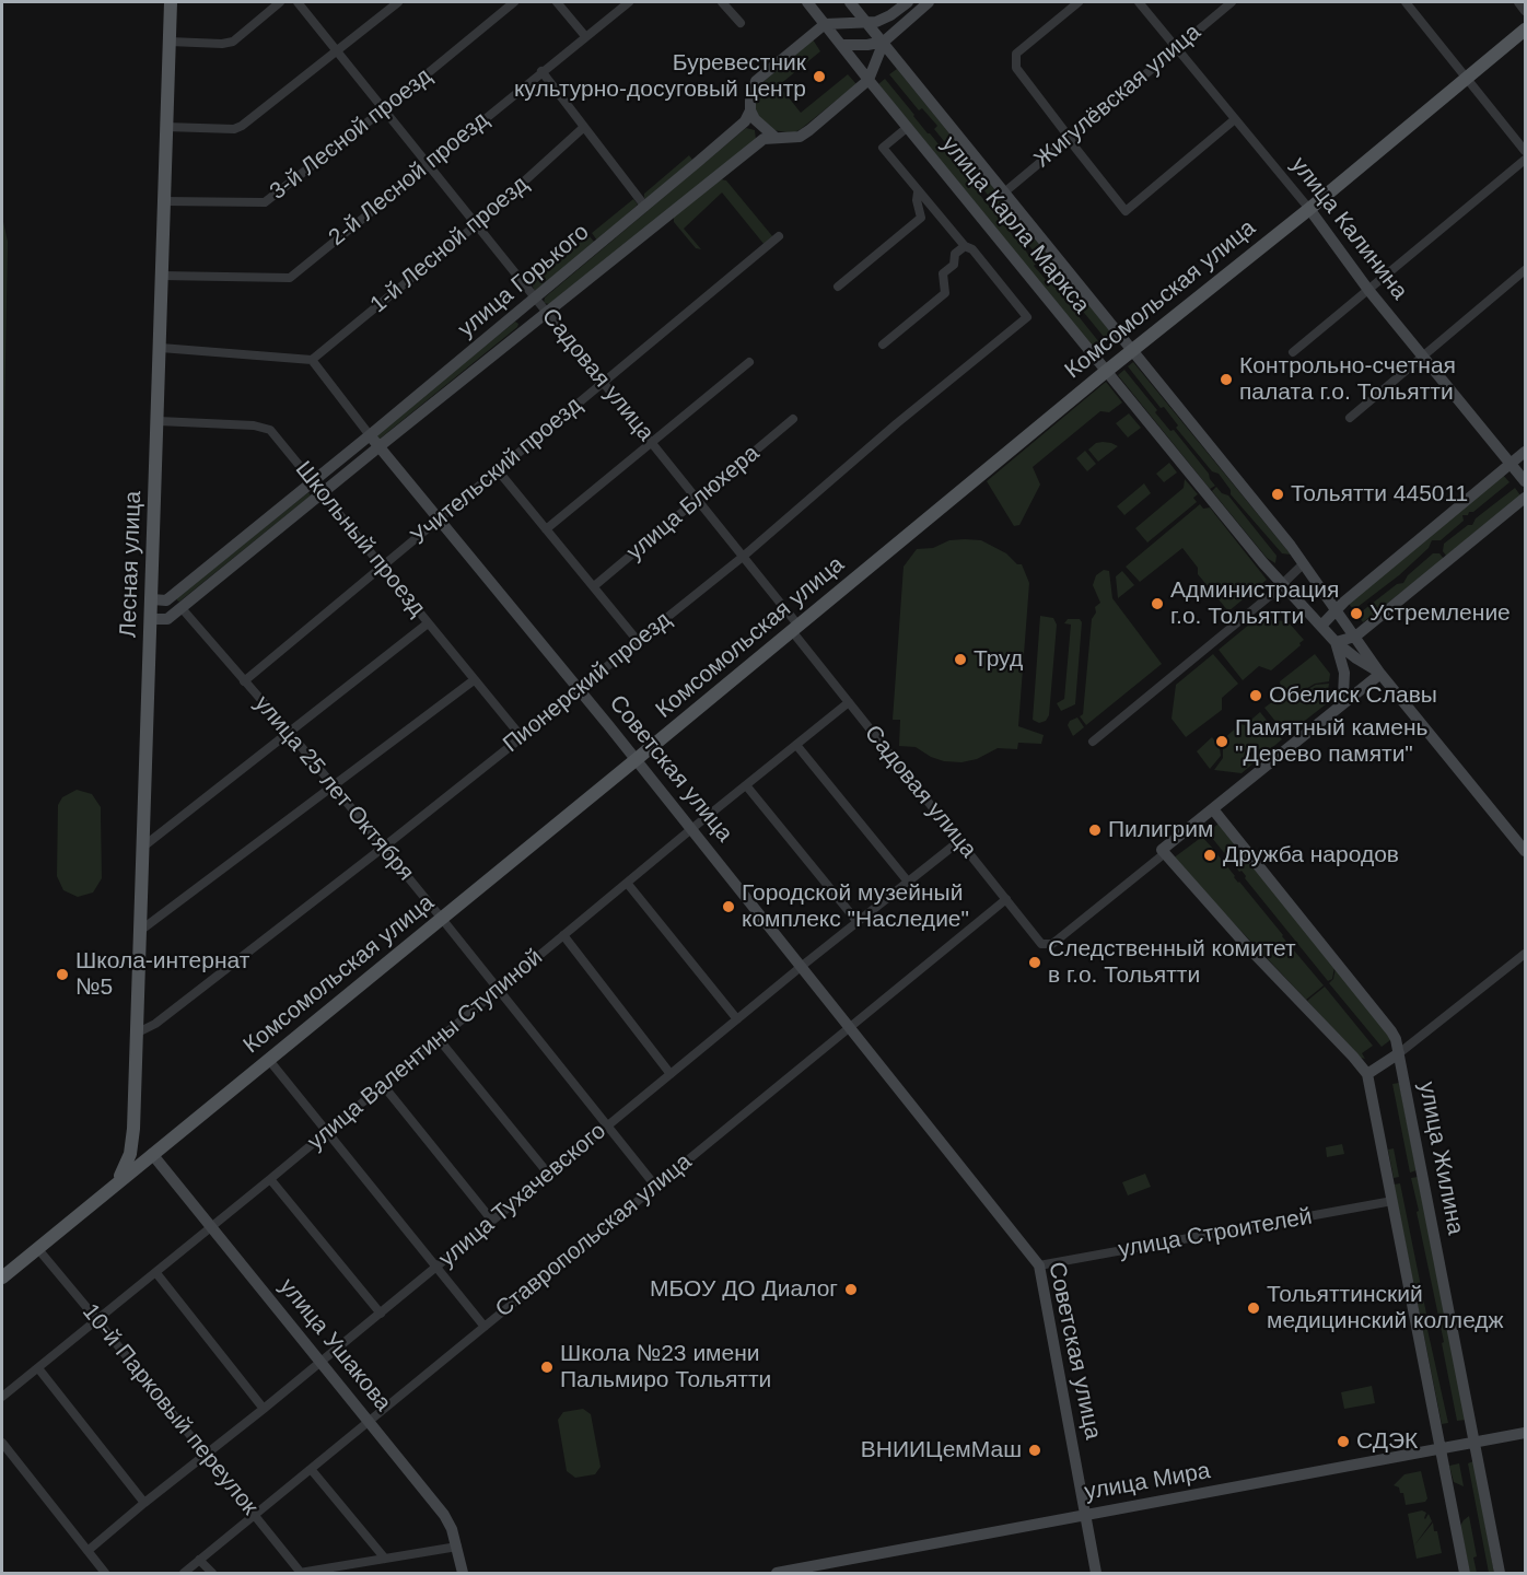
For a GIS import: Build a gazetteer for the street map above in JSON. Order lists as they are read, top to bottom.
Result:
{
  "streets": {
    "main road": [
      "улица Карла Маркса",
      "улица Калинина",
      "улица Горького",
      "Комсомольская улица",
      "Лесная улица",
      "Советская улица",
      "улица Жилина",
      "улица Ушакова",
      "улица Мира"
    ],
    "street": [
      "Жигулёвская улица",
      "3-й Лесной проезд",
      "2-й Лесной проезд",
      "1-й Лесной проезд",
      "Садовая улица",
      "Учительский проезд",
      "улица Блюхера",
      "Школьный проезд",
      "Пионерский проезд",
      "улица 25 лет Октября",
      "улица Валентины Ступиной",
      "улица Тухачевского",
      "улица Строителей",
      "Ставропольская улица",
      "10-й Парковый переулок"
    ]
  },
  "crossings": [
    ["Жигулёвская улица", "улица Карла Маркса"],
    ["Жигулёвская улица", "улица Калинина"],
    ["3-й Лесной проезд", "Садовая улица"],
    ["3-й Лесной проезд", "Лесная улица"],
    ["2-й Лесной проезд", "Садовая улица"],
    ["2-й Лесной проезд", "Лесная улица"],
    ["улица Карла Маркса", "улица Горького"],
    ["улица Карла Маркса", "Комсомольская улица"],
    ["улица Калинина", "Комсомольская улица"],
    ["1-й Лесной проезд", "Садовая улица"],
    ["1-й Лесной проезд", "Советская улица"],
    ["улица Горького", "Садовая улица"],
    ["улица Горького", "Школьный проезд"],
    ["улица Горького", "Лесная улица"],
    ["улица Горького", "Советская улица"],
    ["улица Горького", "улица 25 лет Октября"],
    ["Комсомольская улица", "Садовая улица"],
    ["Комсомольская улица", "Лесная улица"],
    ["Комсомольская улица", "Советская улица"],
    ["Комсомольская улица", "улица 25 лет Октября"],
    ["Комсомольская улица", "улица Ушакова"],
    ["Комсомольская улица", "10-й Парковый переулок"],
    ["Садовая улица", "Учительский проезд"],
    ["Садовая улица", "улица Блюхера"],
    ["Садовая улица", "Пионерский проезд"],
    ["Садовая улица", "улица Валентины Ступиной"],
    ["Садовая улица", "улица Тухачевского"],
    ["Садовая улица", "Ставропольская улица"],
    ["Учительский проезд", "Школьный проезд"],
    ["Учительский проезд", "Советская улица"],
    ["Учительский проезд", "улица 25 лет Октября"],
    ["Школьный проезд", "Лесная улица"],
    ["Школьный проезд", "Пионерский проезд"],
    ["Лесная улица", "Пионерский проезд"],
    ["Пионерский проезд", "Советская улица"],
    ["Пионерский проезд", "улица 25 лет Октября"],
    ["Советская улица", "улица Валентины Ступиной"],
    ["Советская улица", "улица Тухачевского"],
    ["Советская улица", "улица Строителей"],
    ["Советская улица", "Ставропольская улица"],
    ["Советская улица", "улица Мира"],
    ["улица 25 лет Октября", "улица Валентины Ступиной"],
    ["улица 25 лет Октября", "улица Тухачевского"],
    ["улица 25 лет Октября", "Ставропольская улица"],
    ["улица Валентины Ступиной", "улица Ушакова"],
    ["улица Валентины Ступиной", "10-й Парковый переулок"],
    ["улица Жилина", "улица Мира"],
    ["улица Тухачевского", "улица Ушакова"],
    ["улица Тухачевского", "10-й Парковый переулок"],
    ["Ставропольская улица", "улица Ушакова"],
    ["Ставропольская улица", "10-й Парковый переулок"]
  ],
  "places": [
    "Буревестник культурно-досуговый центр",
    "Контрольно-счетная палата г.о. Тольятти",
    "Тольятти 445011",
    "Администрация г.о. Тольятти",
    "Устремление",
    "Труд",
    "Обелиск Славы",
    "Памятный камень \"Дерево памяти\"",
    "Пилигрим",
    "Дружба народов",
    "Городской музейный комплекс \"Наследие\"",
    "Следственный комитет в г.о. Тольятти",
    "Школа-интернат №5",
    "МБОУ ДО Диалог",
    "Тольяттинский медицинский колледж",
    "Школа №23 имени Пальмиро Тольятти",
    "СДЭК",
    "ВНИИЦемМаш"
  ]
}
